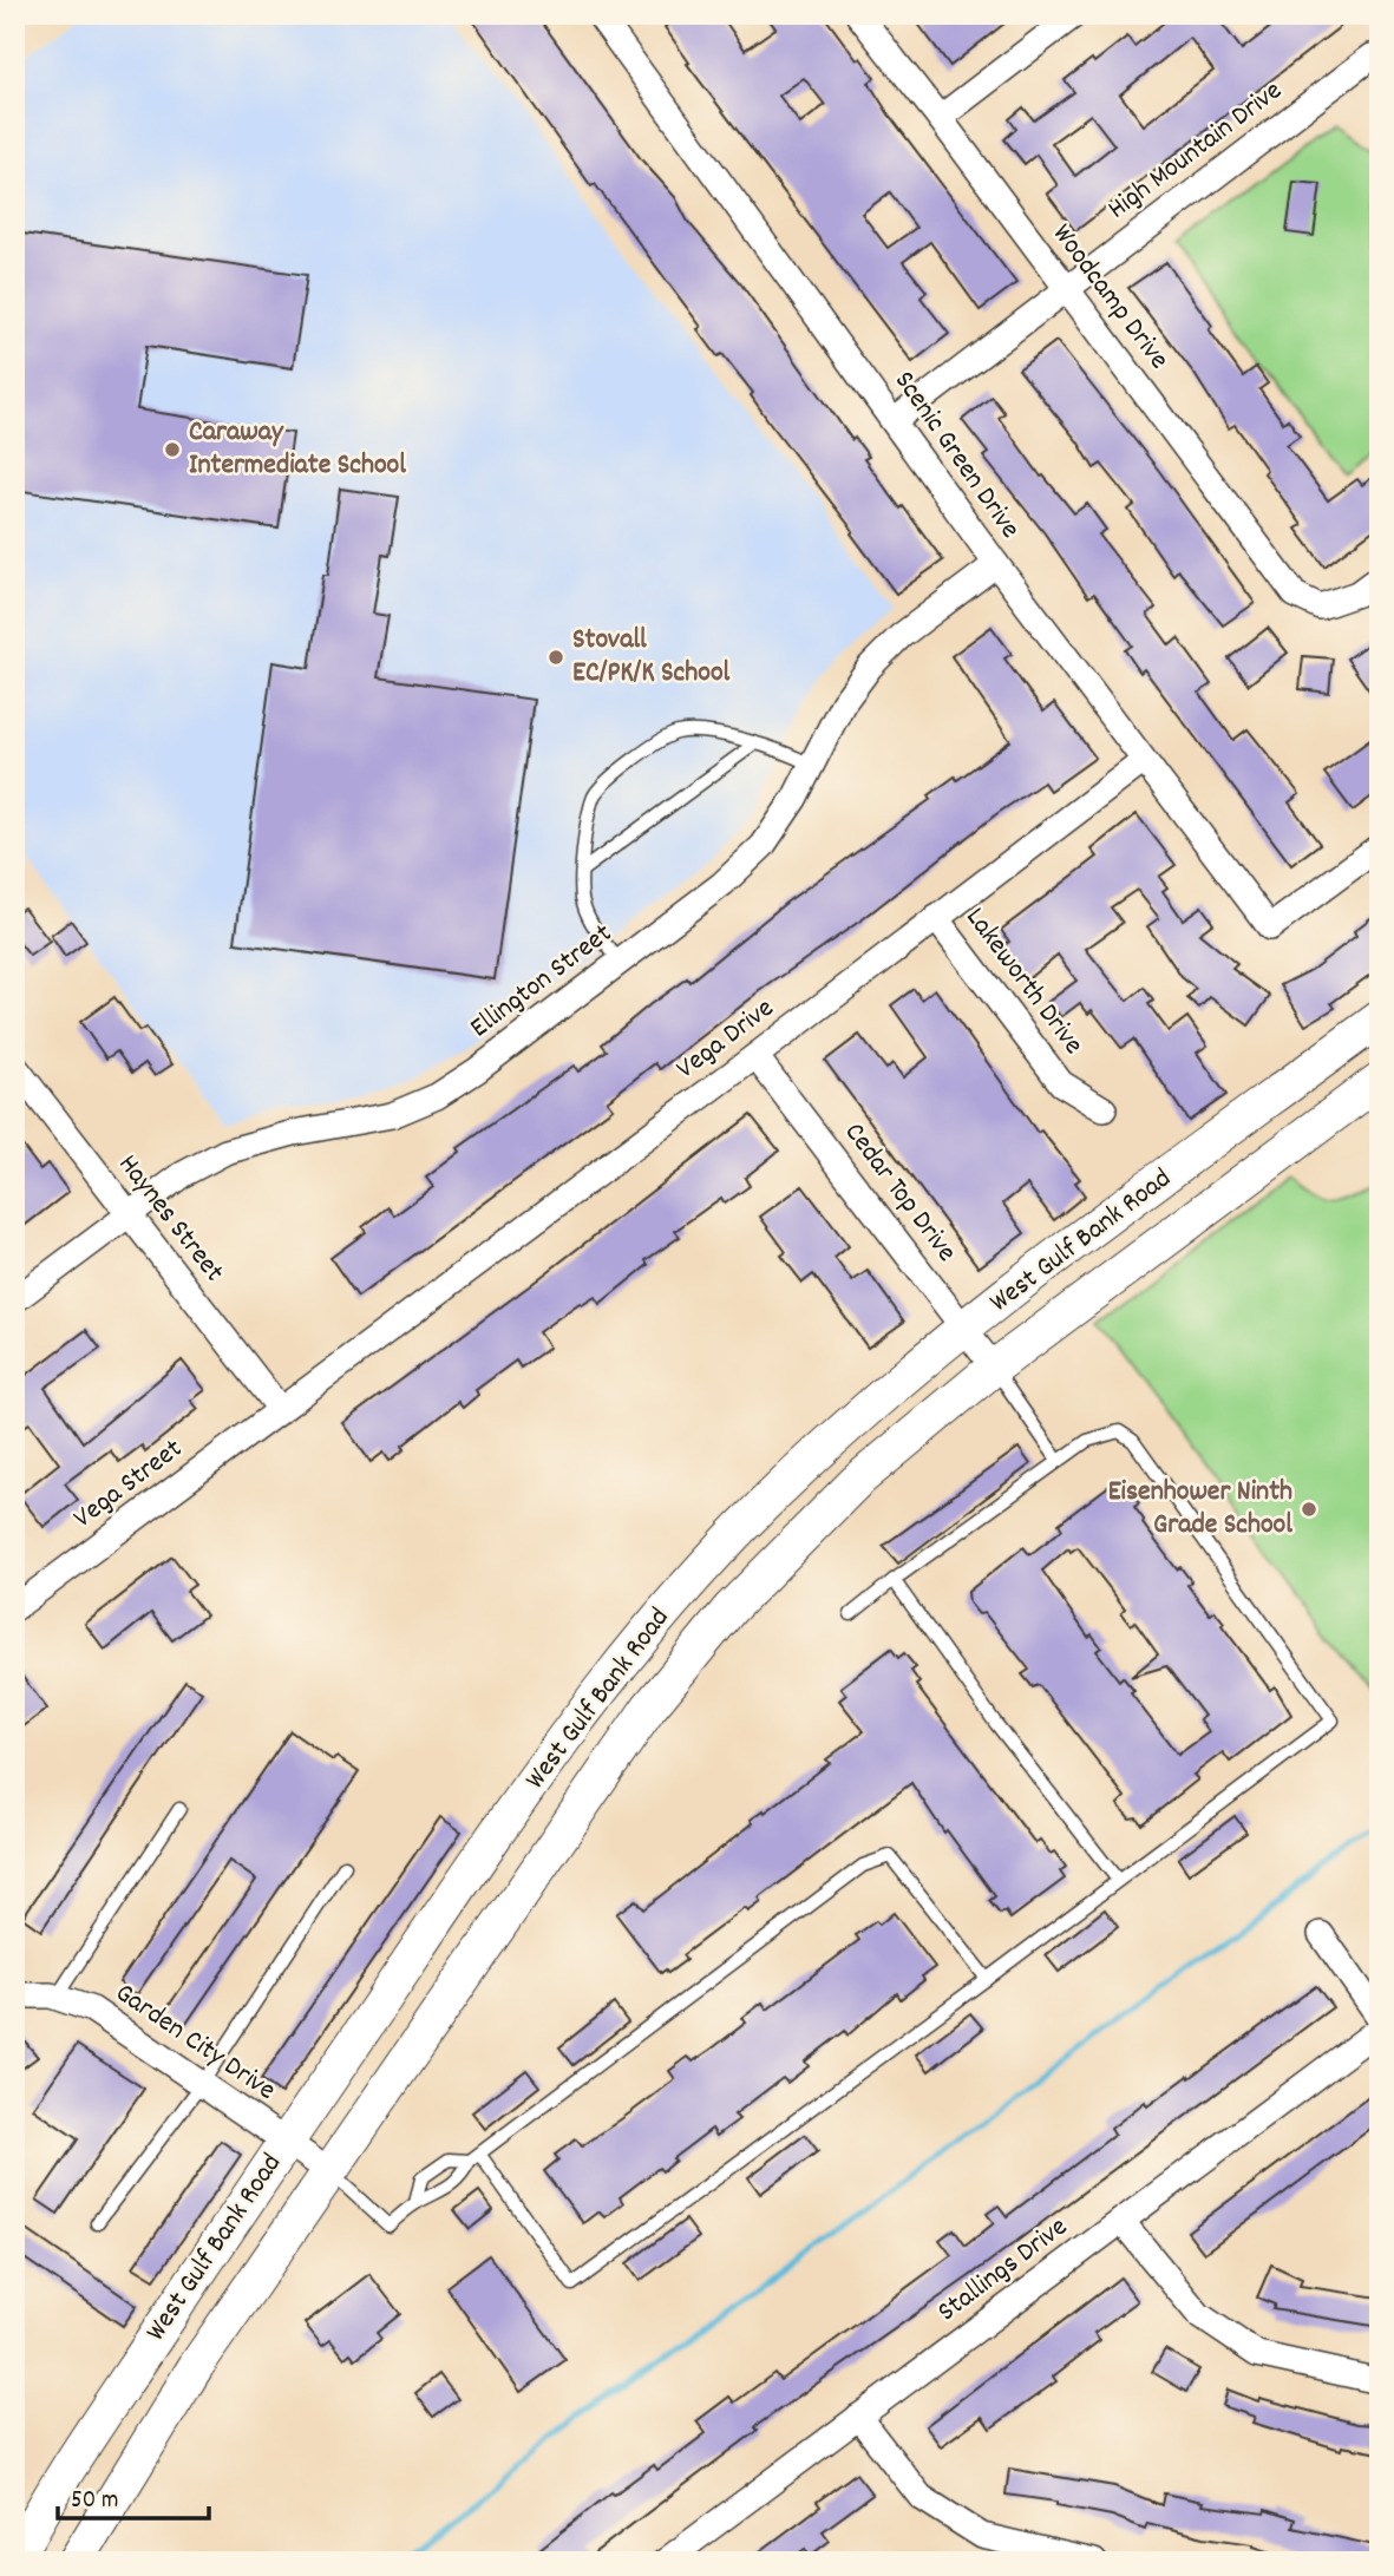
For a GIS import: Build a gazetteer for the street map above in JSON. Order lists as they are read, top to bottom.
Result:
{
  "streets": {
    "main road": ["West Gulf Bank Road"],
    "street": [
      "High Mountain Drive",
      "Woodcamp Drive",
      "Scenic Green Drive",
      "Ellington Street",
      "Lakeworth Drive",
      "Vega Drive",
      "Cedar Top Drive",
      "Haynes Street",
      "Vega Street",
      "Garden City Drive",
      "Stallings Drive"
    ]
  },
  "crossings": [
    ["High Mountain Drive", "Woodcamp Drive"],
    ["High Mountain Drive", "Scenic Green Drive"],
    ["Scenic Green Drive", "Ellington Street"],
    ["Scenic Green Drive", "Vega Drive"],
    ["Ellington Street", "Haynes Street"],
    ["Lakeworth Drive", "Vega Drive"],
    ["Vega Drive", "Cedar Top Drive"],
    ["Vega Drive", "Haynes Street"],
    ["Vega Drive", "Vega Street"],
    ["Cedar Top Drive", "West Gulf Bank Road"],
    ["Haynes Street", "Vega Street"],
    ["West Gulf Bank Road", "Garden City Drive"]
  ],
  "places": ["Caraway Intermediate School", "Stovall EC/PK/K School", "Eisenhower Ninth Grade School"],
  "scale_bar": "50 m"
}
